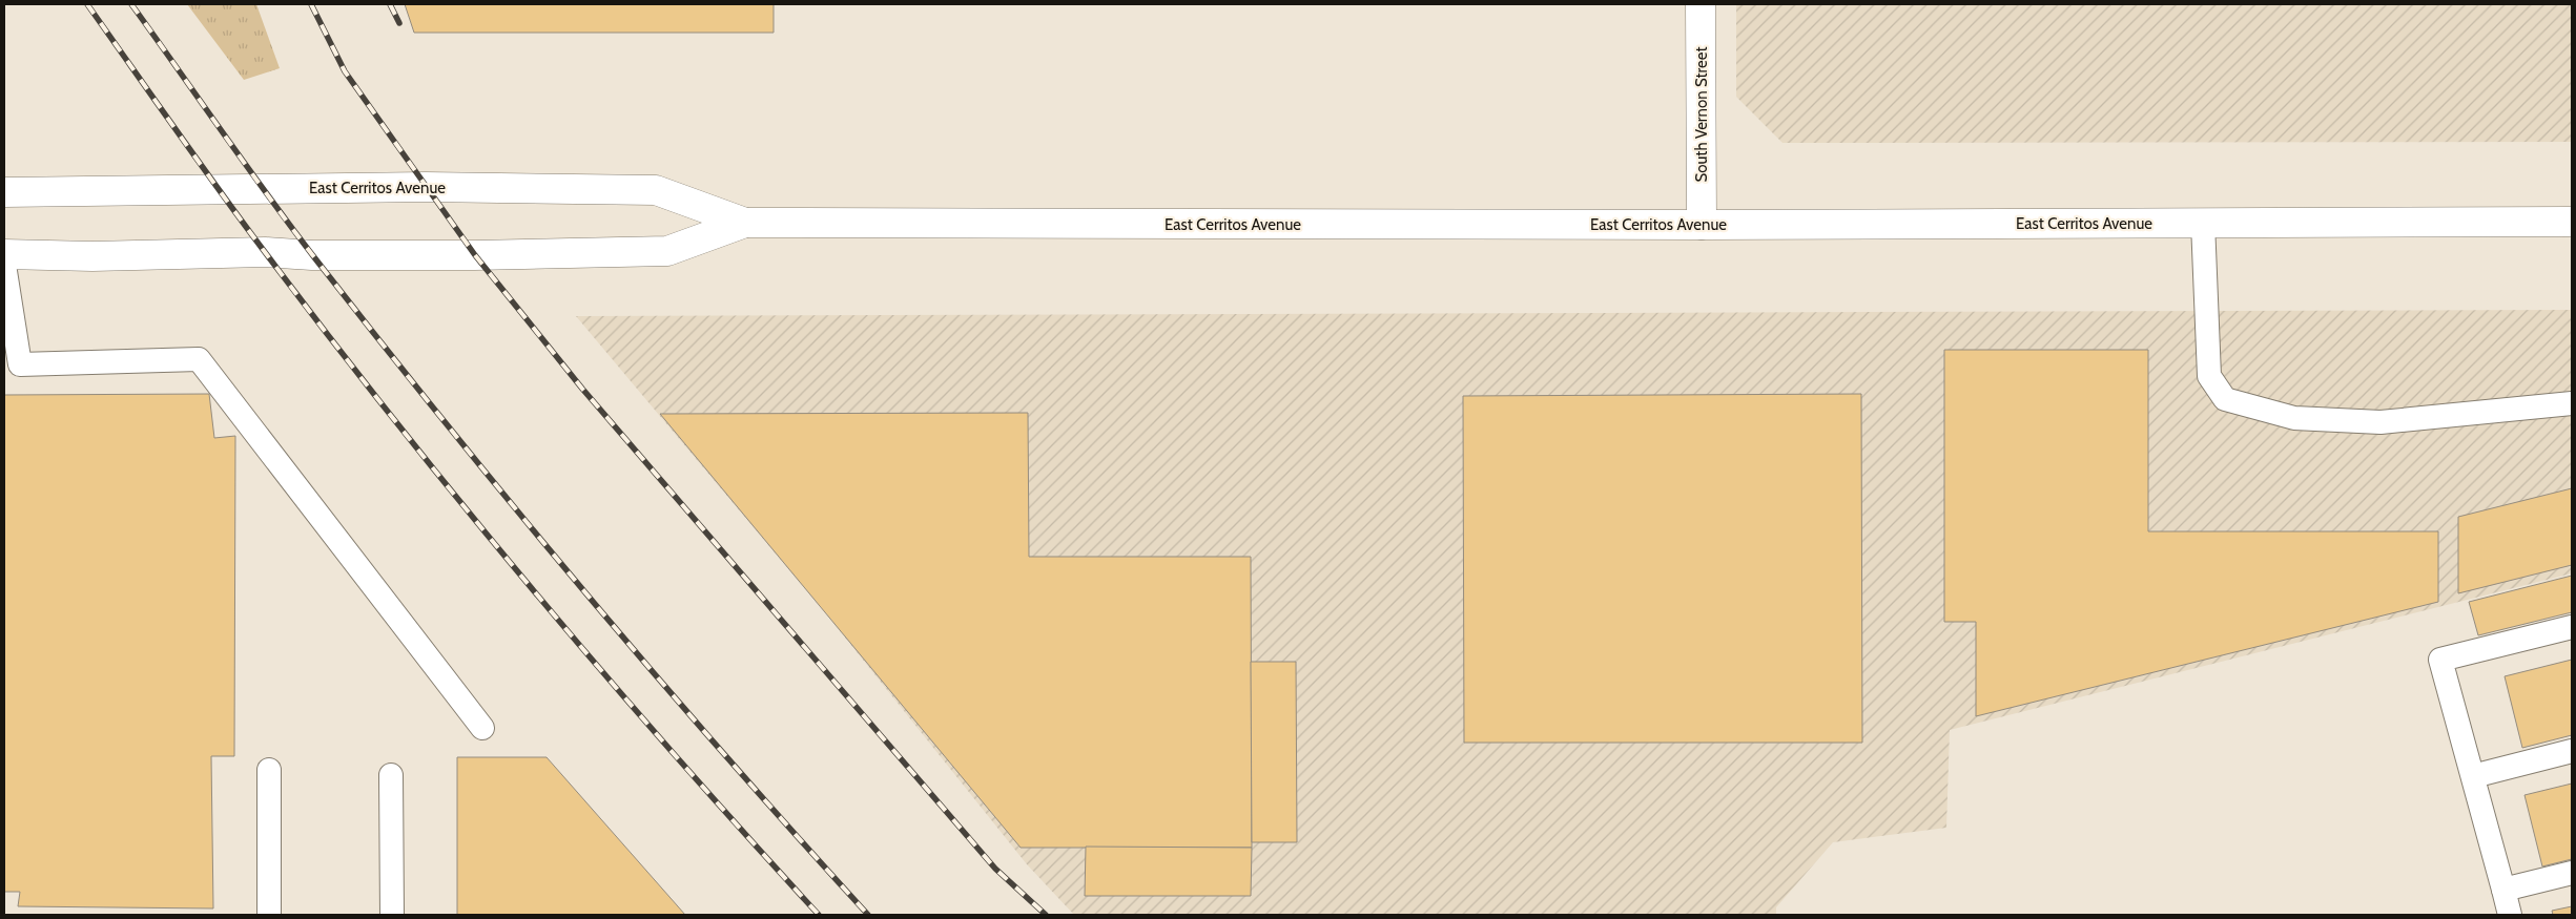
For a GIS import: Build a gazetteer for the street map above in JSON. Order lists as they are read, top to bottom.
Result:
{
  "streets": {
    "main road": ["South Vernon Street", "East Cerritos Avenue"]
  },
  "crossings": [
    ["South Vernon Street", "East Cerritos Avenue"]
  ]
}
